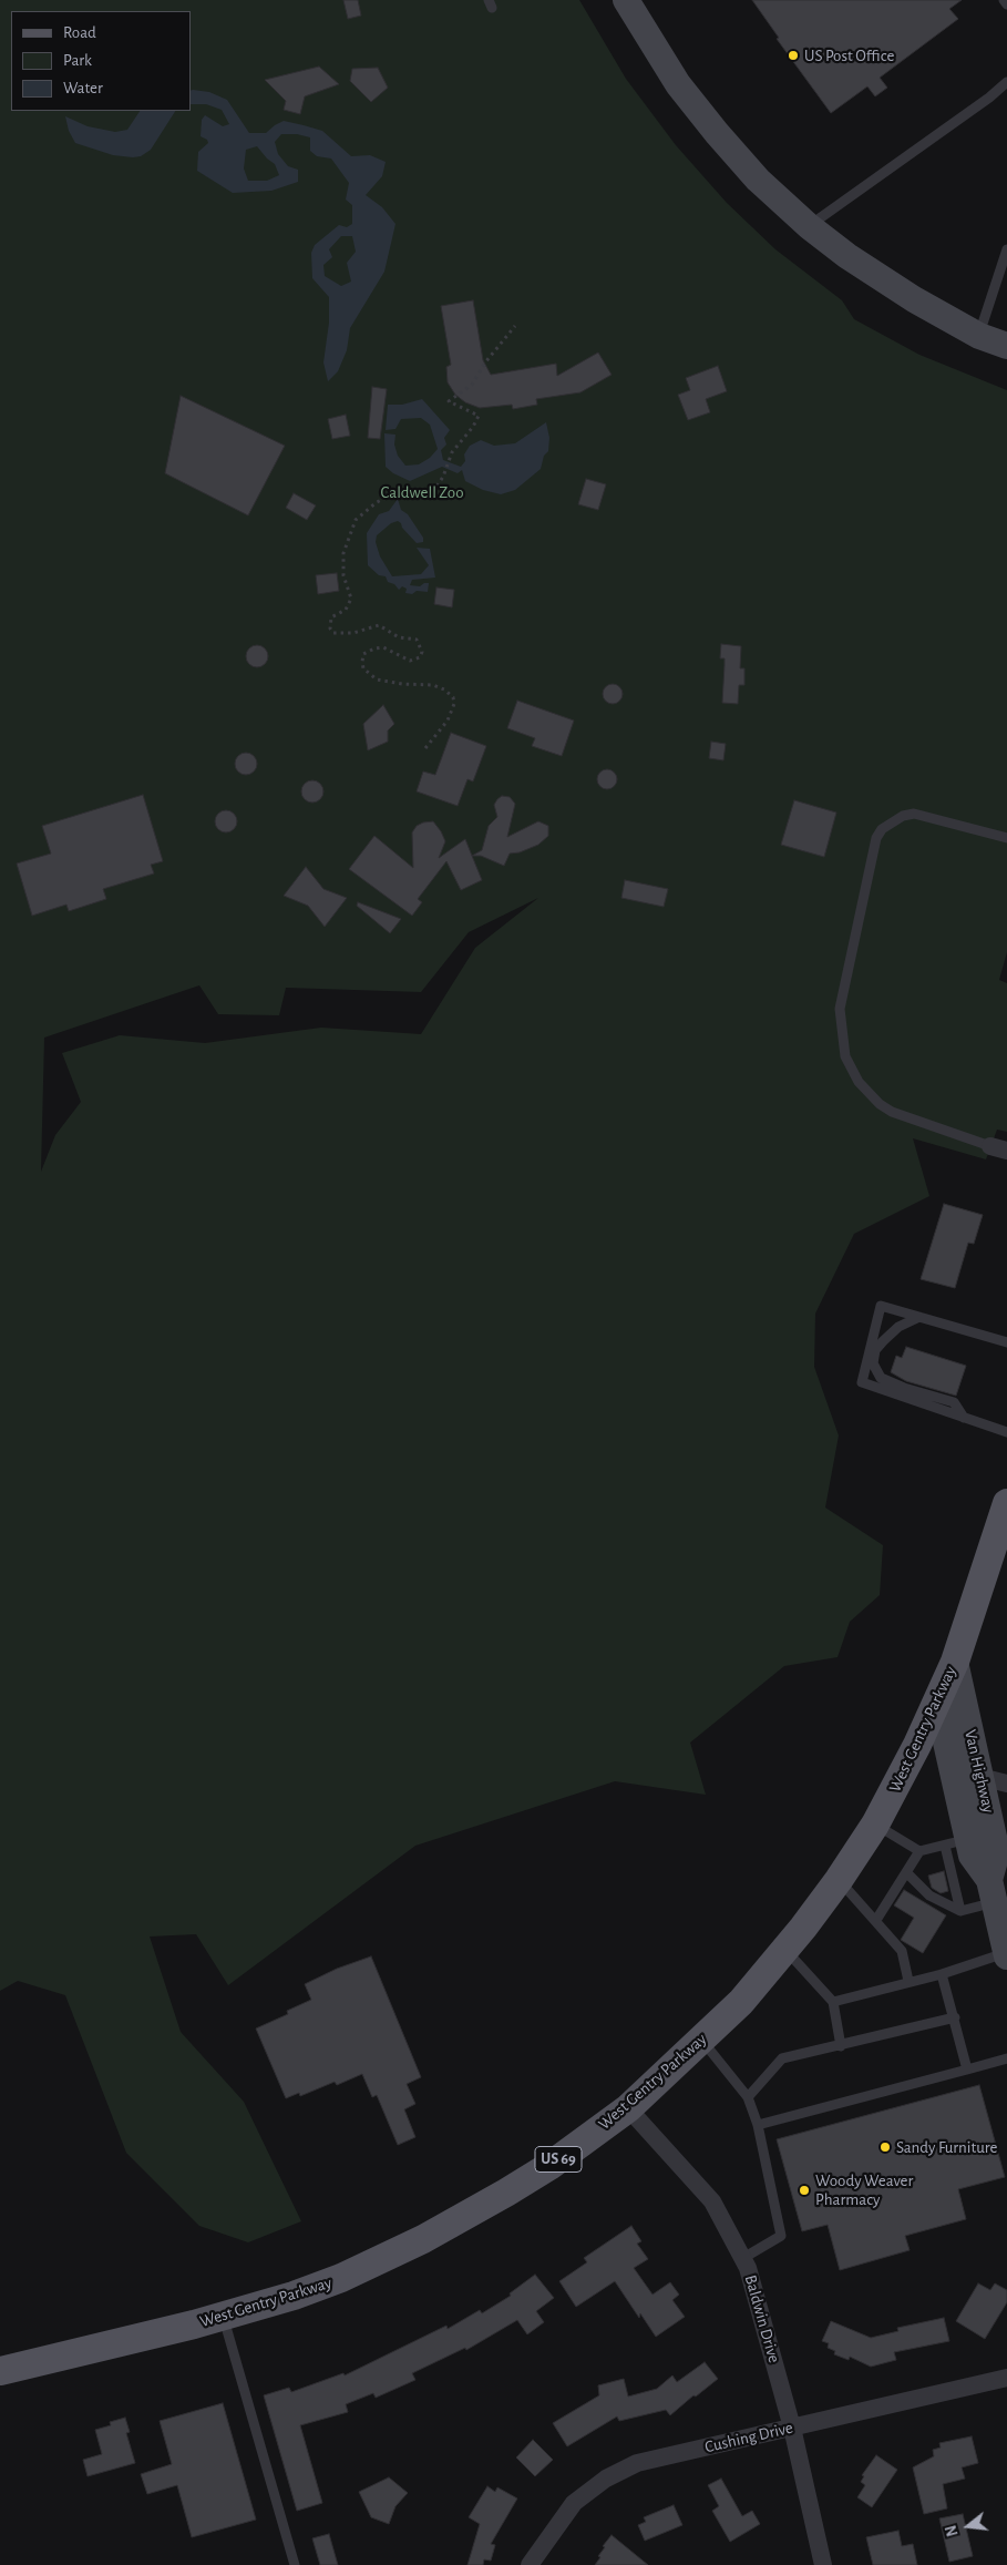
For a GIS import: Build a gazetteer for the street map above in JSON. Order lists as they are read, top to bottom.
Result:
{
  "streets": {
    "main road": ["West Gentry Parkway", "Van Highway", "US 69"],
    "street": ["Baldwin Drive", "Cushing Drive"]
  },
  "crossings": [
    ["West Gentry Parkway", "Van Highway"],
    ["West Gentry Parkway", "Baldwin Drive"],
    ["Baldwin Drive", "Cushing Drive"]
  ],
  "parks": ["Caldwell Zoo"],
  "places": ["US Post Office", "Sandy Furniture", "Woody Weaver Pharmacy"],
  "legend": ["Road", "Park", "Water"],
  "north": "left"
}
